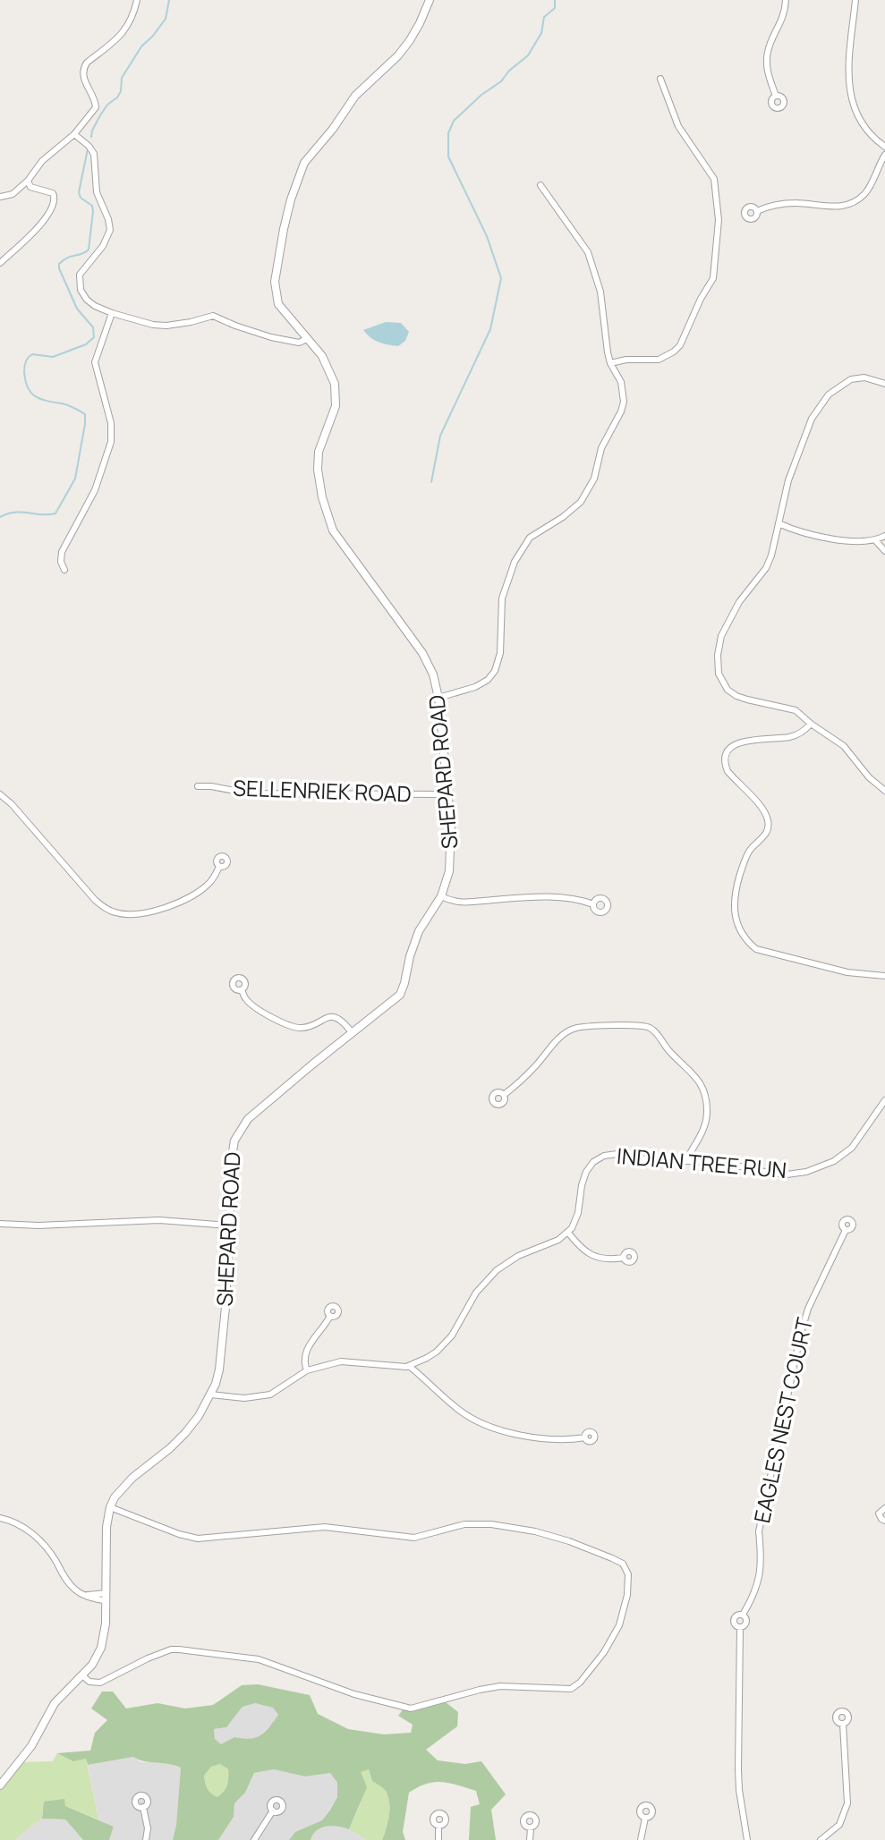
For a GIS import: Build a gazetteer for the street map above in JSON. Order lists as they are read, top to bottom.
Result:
{
  "streets": {
    "street": [
      "SHEPARD ROAD",
      "SELLENRIEK ROAD",
      "INDIAN TREE RUN",
      "EAGLES NEST COURT"
    ]
  },
  "crossings": [
    ["SHEPARD ROAD", "SELLENRIEK ROAD"]
  ]
}
